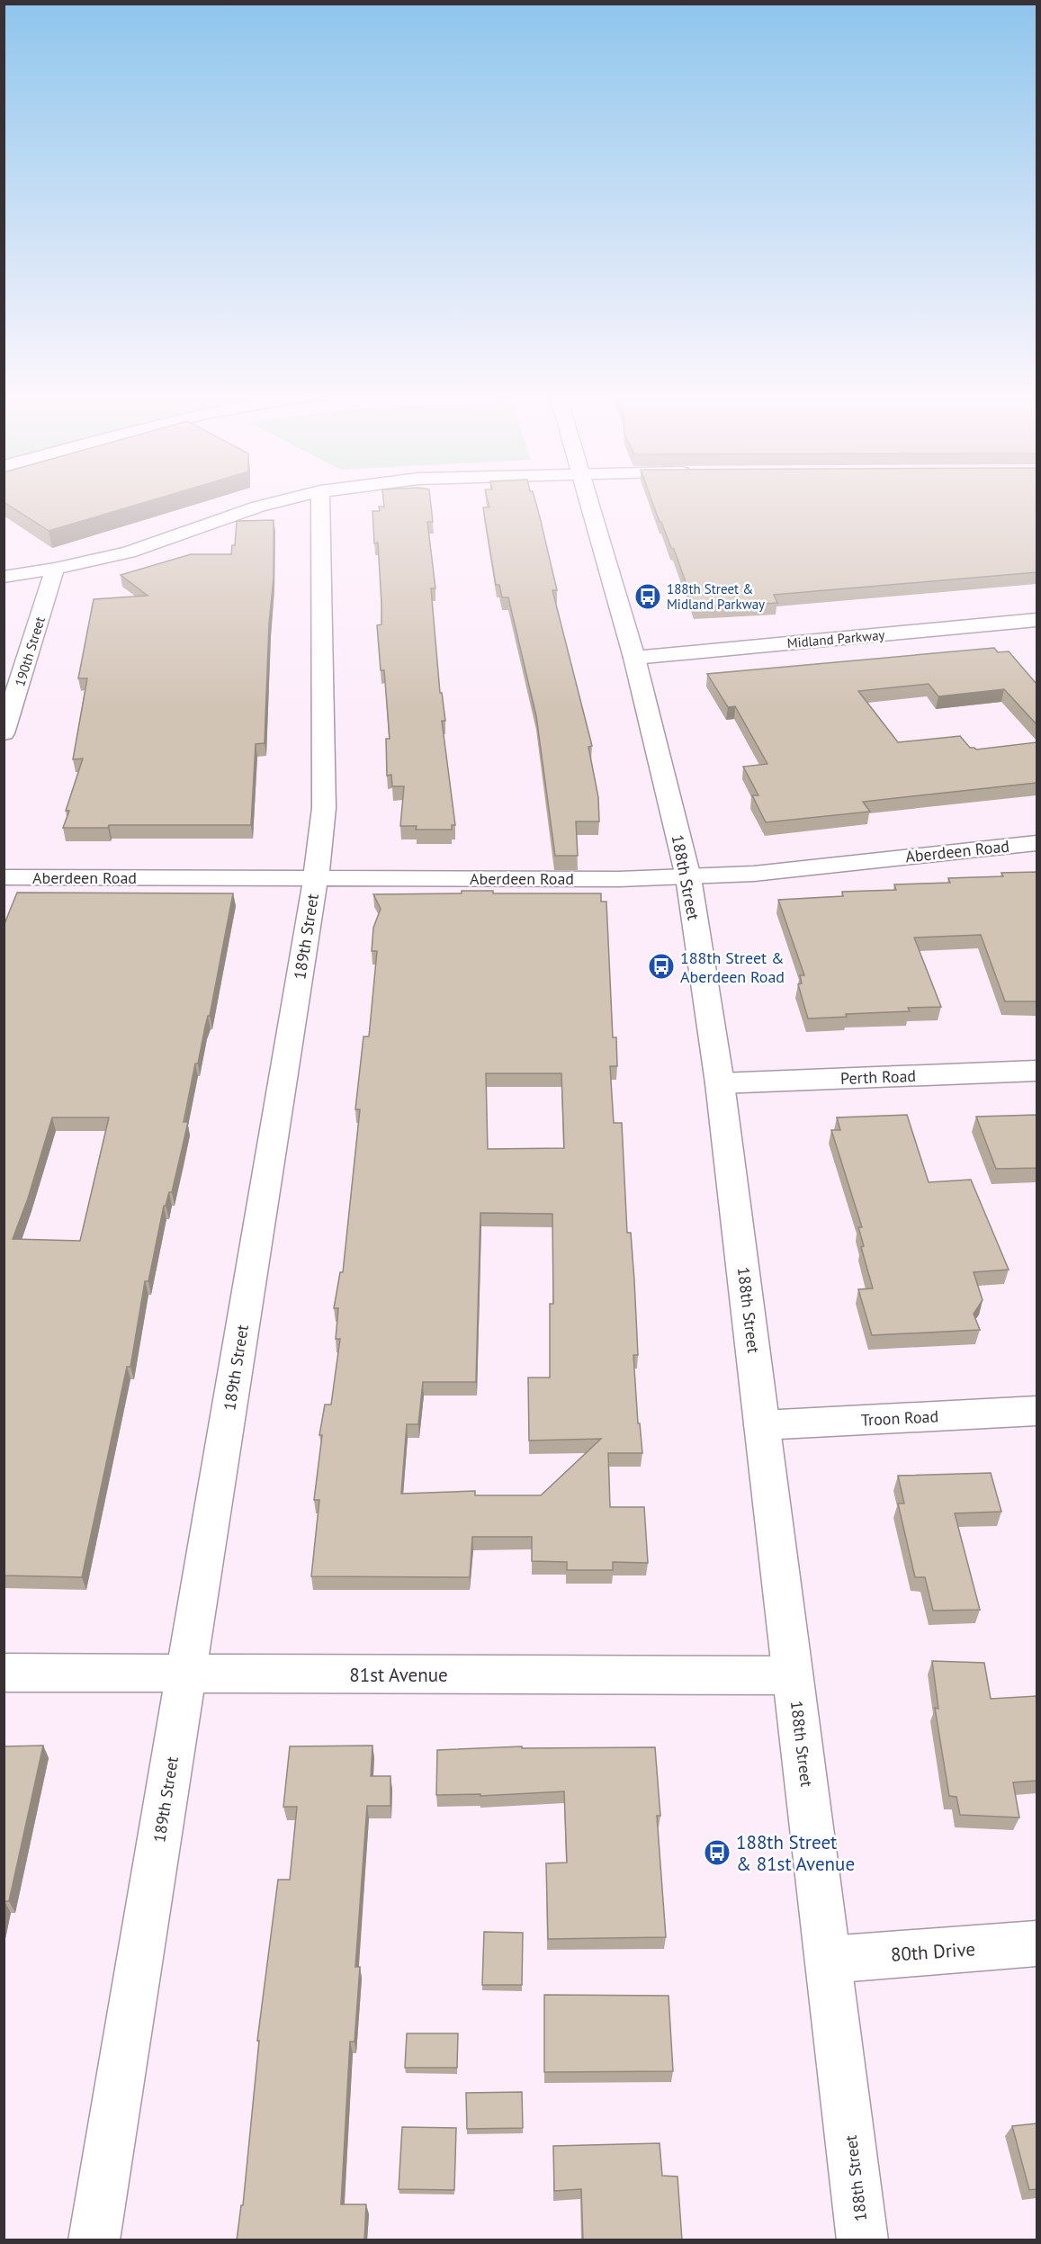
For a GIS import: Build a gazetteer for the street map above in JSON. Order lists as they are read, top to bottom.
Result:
{
  "streets": {
    "street": [
      "Midland Parkway",
      "190th Street",
      "Aberdeen Road",
      "188th Street",
      "189th Street",
      "Perth Road",
      "Troon Road",
      "81st Avenue",
      "80th Drive"
    ]
  },
  "crossings": [
    ["Midland Parkway", "188th Street"],
    ["Aberdeen Road", "188th Street"],
    ["Aberdeen Road", "189th Street"],
    ["188th Street", "Perth Road"],
    ["188th Street", "Troon Road"],
    ["188th Street", "81st Avenue"],
    ["188th Street", "80th Drive"],
    ["189th Street", "81st Avenue"]
  ],
  "places": {
    "bus stop": ["188th Street & Midland Parkway", "188th Street & Aberdeen Road", "188th Street & 81st Avenue"]
  }
}
